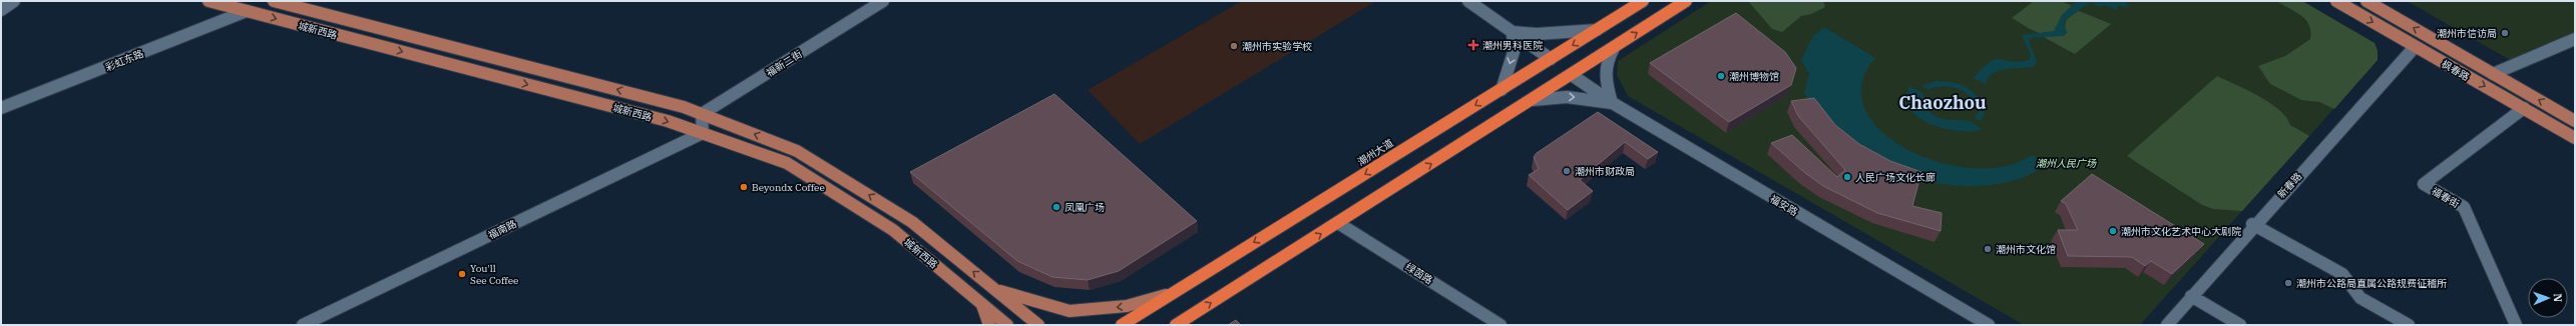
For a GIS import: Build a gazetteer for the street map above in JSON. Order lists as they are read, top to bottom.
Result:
{
  "streets": {
    "highway": ["潮州大道"],
    "main road": ["城新西路", "枫春路"],
    "street": [
      "彩虹东路",
      "福新二街",
      "新春路",
      "福春街",
      "福安路",
      "福南路",
      "绿茵路"
    ]
  },
  "crossings": [
    ["城新西路", "彩虹东路"],
    ["城新西路", "福新二街"],
    ["城新西路", "福南路"],
    ["枫春路", "新春路"],
    ["枫春路", "福春街"]
  ],
  "districts": ["Chaozhou"],
  "parks": ["潮州人民广场"],
  "places": {
    "other": [
      "潮州市信访局",
      "潮州市实验学校",
      "潮州博物馆",
      "潮州市财政局",
      "人民广场文化长廊",
      "Beyondx Coffee",
      "凤凰广场",
      "潮州市文化艺术中心大剧院",
      "潮州市文化馆",
      "You'll See Coffee",
      "潮州市公路局直属公路规费征稽所"
    ],
    "health": ["潮州男科医院"]
  },
  "north": "right"
}
